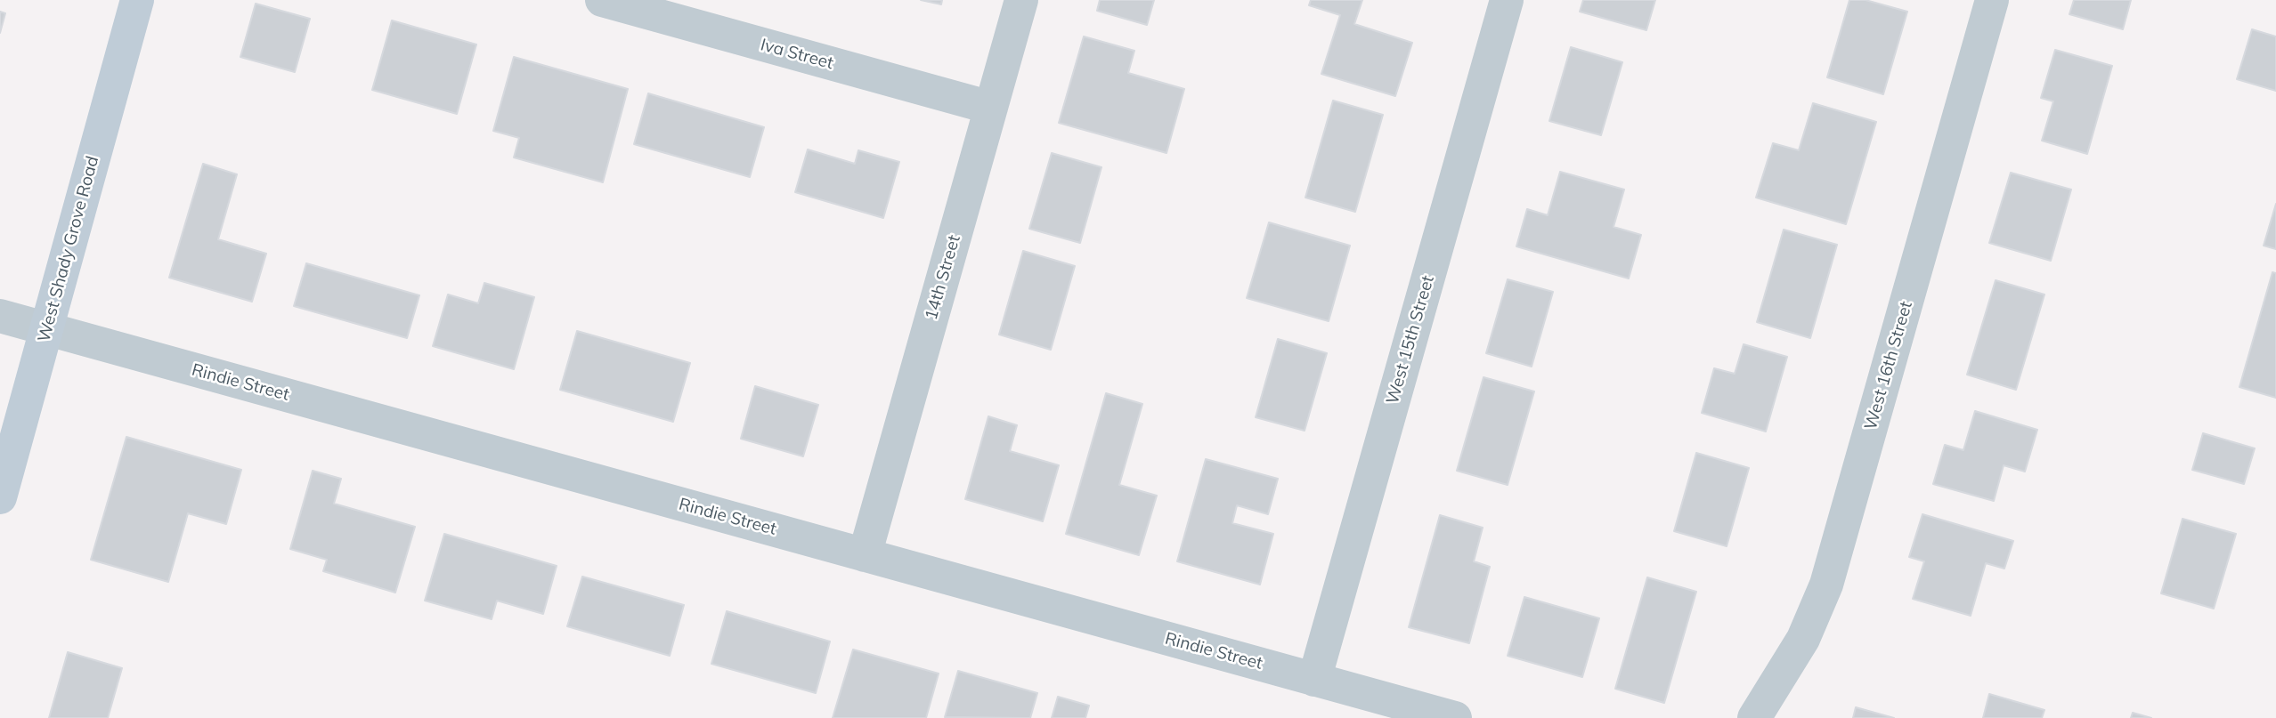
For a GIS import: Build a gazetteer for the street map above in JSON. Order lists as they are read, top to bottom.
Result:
{
  "streets": {
    "main road": ["West Shady Grove Road"],
    "street": [
      "Iva Street",
      "14th Street",
      "West 15th Street",
      "West 16th Street",
      "Rindie Street"
    ]
  },
  "crossings": [
    ["Iva Street", "14th Street"],
    ["West Shady Grove Road", "Rindie Street"],
    ["14th Street", "Rindie Street"],
    ["West 15th Street", "Rindie Street"]
  ]
}
